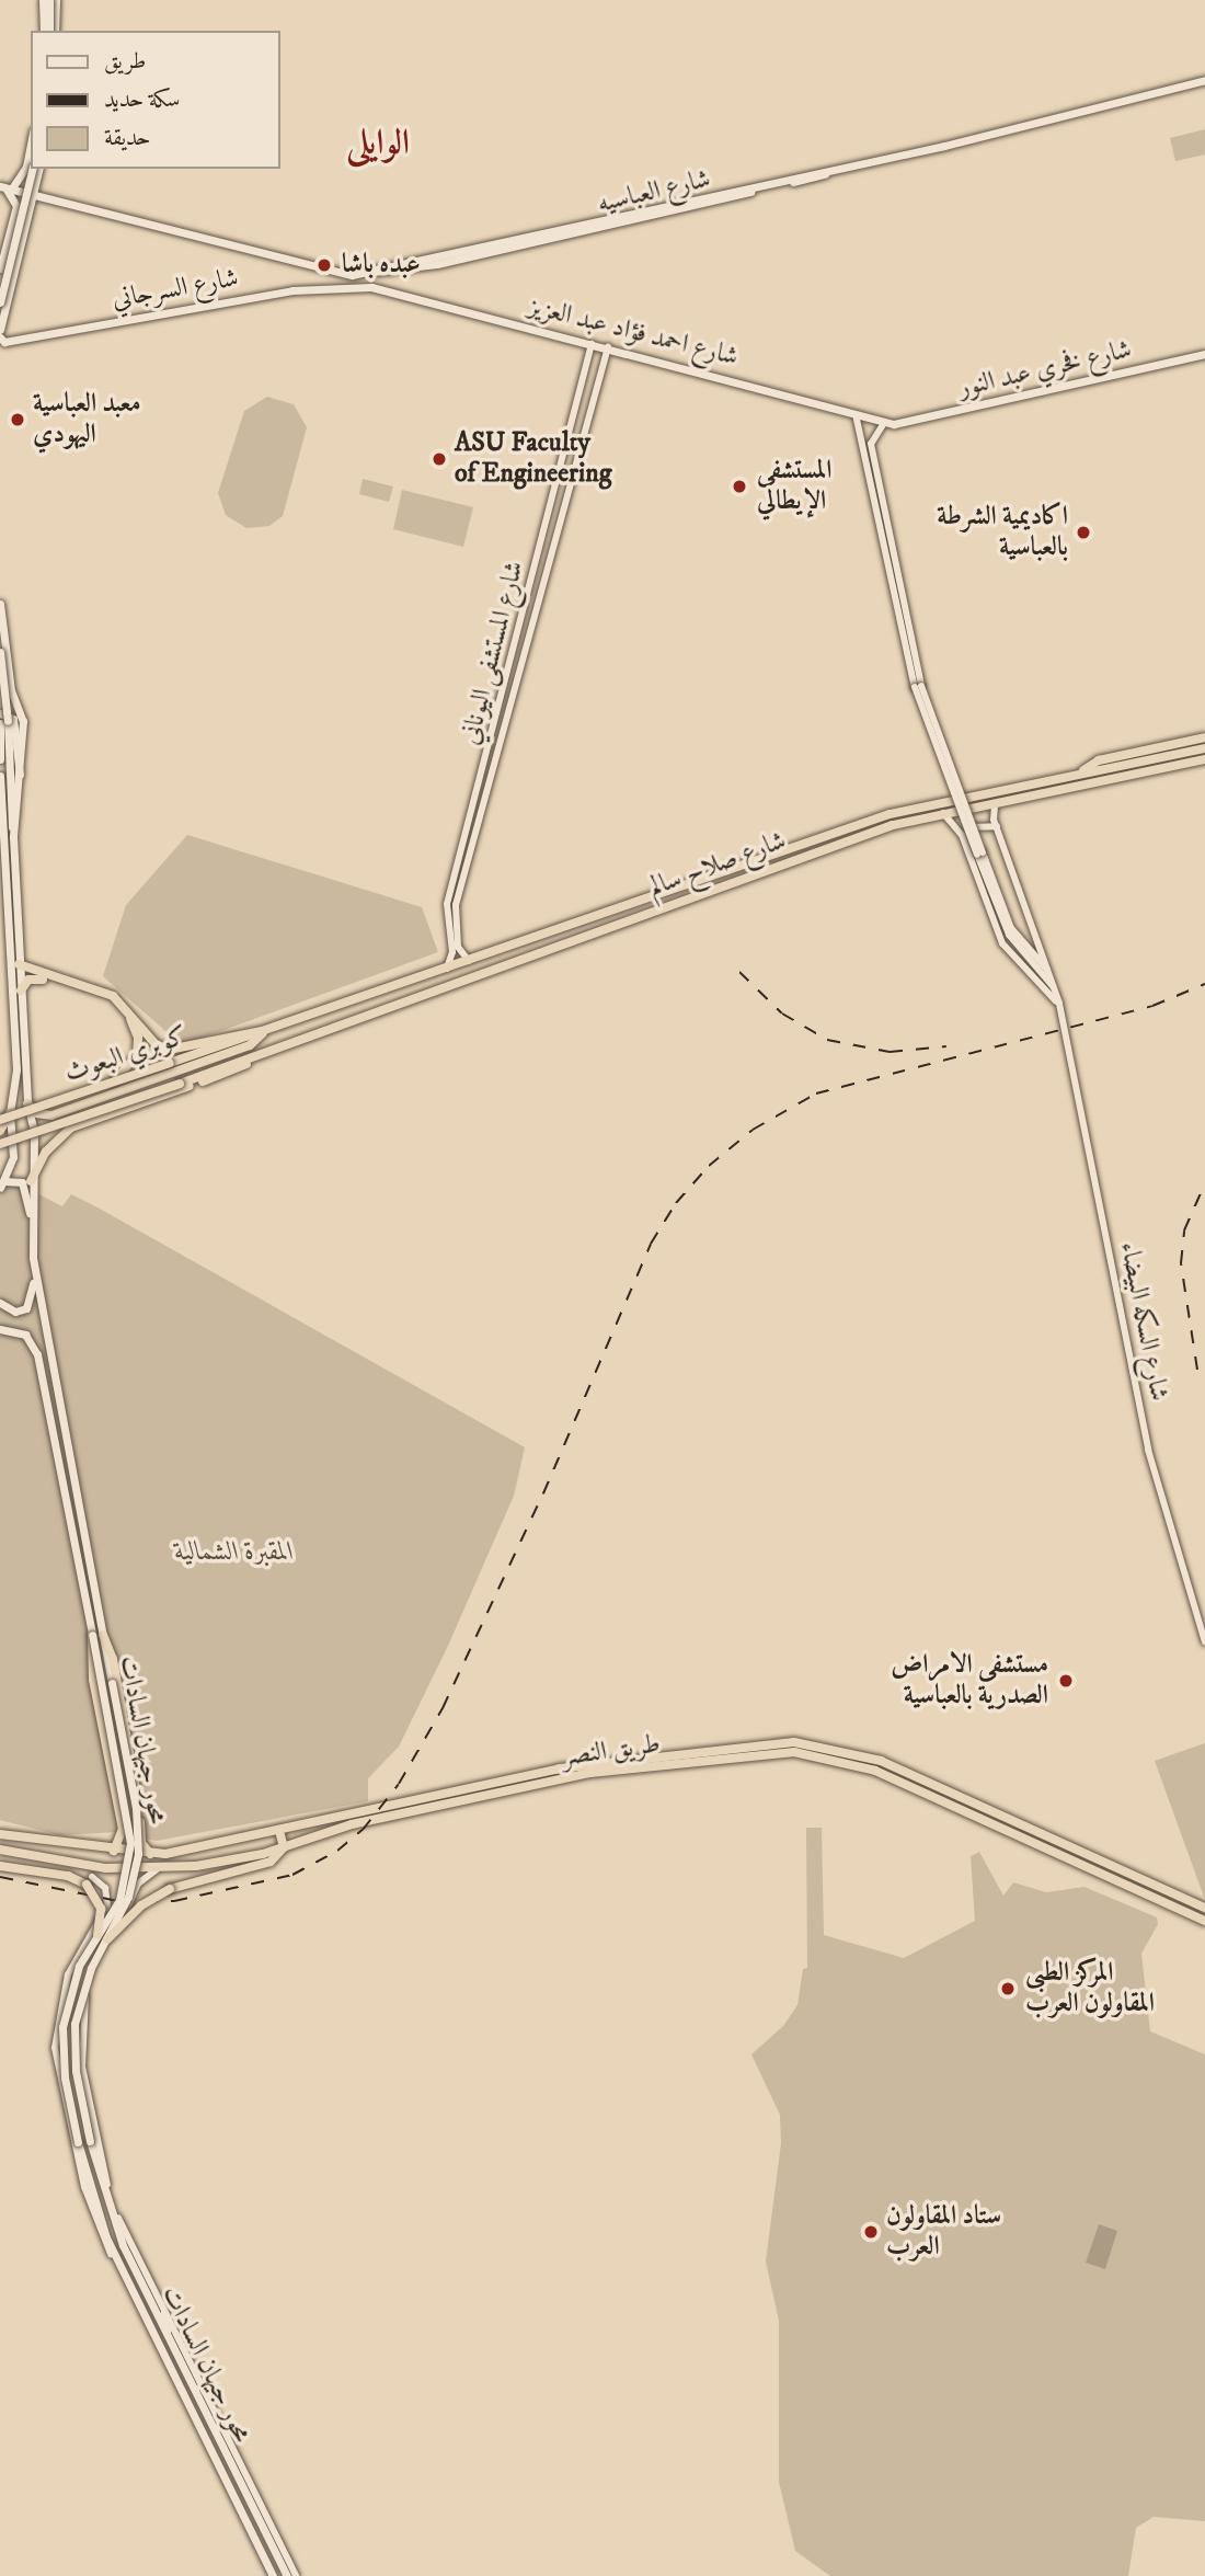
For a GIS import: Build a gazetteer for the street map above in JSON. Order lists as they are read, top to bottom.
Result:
{
  "streets": {
    "highway": ["شارع صلاح سالم", "كوبري البعوث", "طريق النصر"],
    "main road": [
      "شارع العباسيه",
      "شارع السرجاني",
      "شارع احمد فؤاد عبد العزيز",
      "شارع فخري عبد النور",
      "محور جيهان السادات"
    ],
    "street": ["شارع المستشفى اليوناني", "شارع السكه البيضاء"]
  },
  "crossings": [
    ["شارع السرجاني", "شارع احمد فؤاد عبد العزيز"],
    ["شارع احمد فؤاد عبد العزيز", "شارع فخري عبد النور"],
    ["شارع احمد فؤاد عبد العزيز", "شارع المستشفى اليوناني"],
    ["شارع المستشفى اليوناني", "شارع صلاح سالم"],
    ["شارع صلاح سالم", "كوبري البعوث"],
    ["شارع صلاح سالم", "شارع السكه البيضاء"]
  ],
  "districts": ["الوايلى"],
  "parks": ["المقبرة الشمالية"],
  "places": [
    "عبده باشا",
    "معبد العباسية اليهودي",
    "ASU Faculty of Engineering",
    "المستشفى الإيطالي",
    "اكاديمية الشرطة بالعباسية",
    "مستشفى الامراض الصدرية بالعباسية",
    "المركز الطبى المقاولون العرب",
    "ستاد المقاولون العرب"
  ],
  "legend": ["طريق", "سكة حديد", "حديقة"]
}
